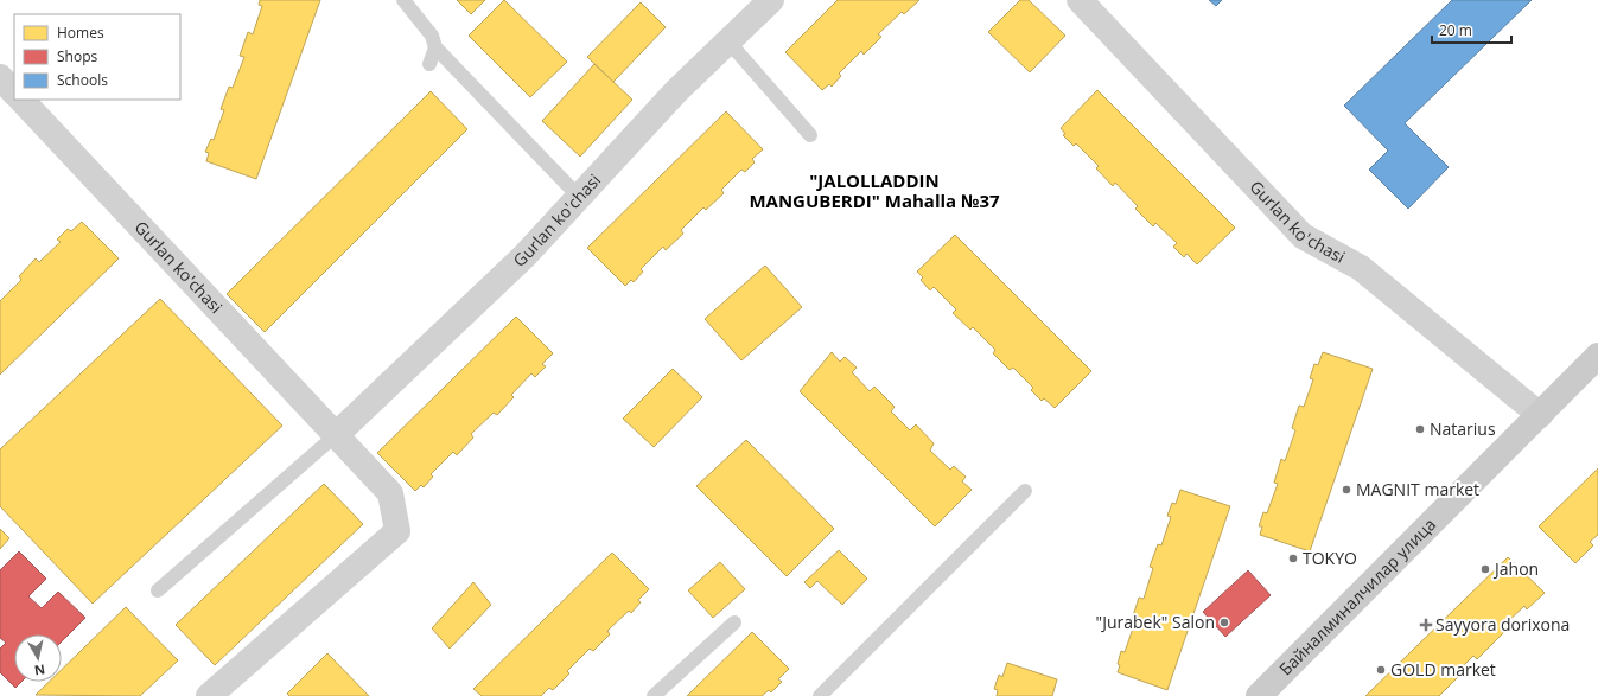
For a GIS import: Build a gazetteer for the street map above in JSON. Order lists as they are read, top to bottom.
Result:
{
  "streets": {
    "street": ["Gurlan ko'chasi", "Байналминалчилар улица"]
  },
  "crossings": [
    ["Gurlan ko'chasi", "Байналминалчилар улица"]
  ],
  "districts": ["\"JALOLLADDIN MANGUBERDI\" Mahalla №37"],
  "places": {
    "other": [
      "Natarius",
      "MAGNIT market",
      "TOKYO",
      "Jahon",
      "\"Jurabek\" Salon",
      "GOLD market"
    ],
    "health": ["Sayyora dorixona"]
  },
  "legend": ["Homes", "Shops", "Schools"],
  "scale_bar": "20 m",
  "north": "bottom"
}
